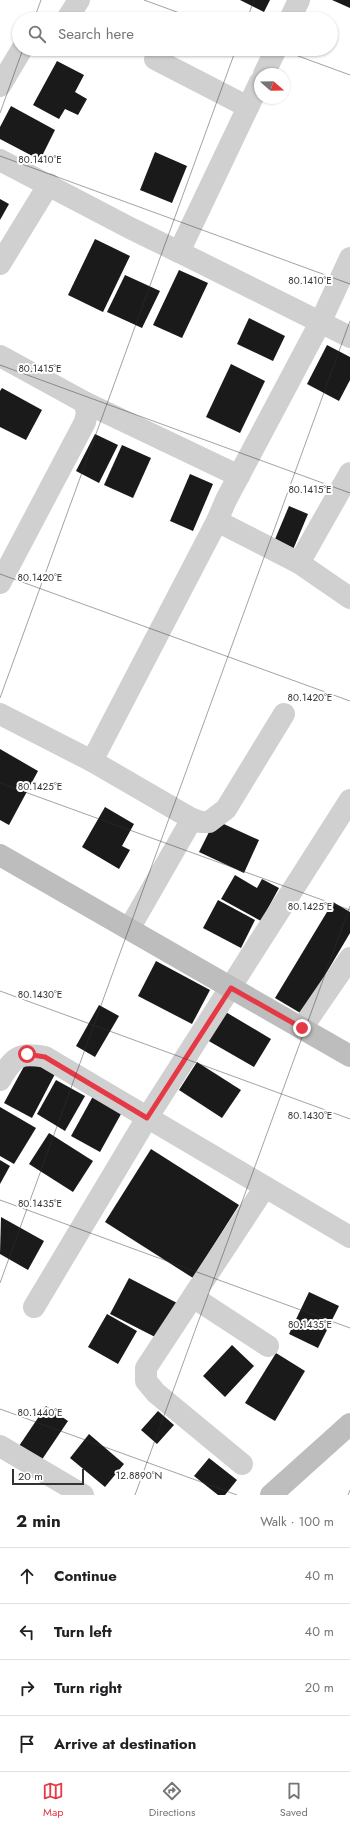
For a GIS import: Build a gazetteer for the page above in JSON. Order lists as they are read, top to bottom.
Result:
{
  "scale_bar": "20 m",
  "north": "right",
  "page": {
    "search": "Search here",
    "scale": "20 m",
    "heading": ["2 min", "Walk · 100 m"],
    "list": [
      ["Continue", "40 m"],
      ["Turn left", "40 m"],
      ["Turn right", "20 m"],
      "Arrive at destination"
    ],
    "nav": ["Map", "Directions", "Saved"]
  },
  "coordinates": [
    "80.1410°E",
    "80.1415°E",
    "80.1420°E",
    "80.1425°E",
    "80.1430°E",
    "80.1435°E",
    "80.1440°E",
    "12.8890°N"
  ]
}
